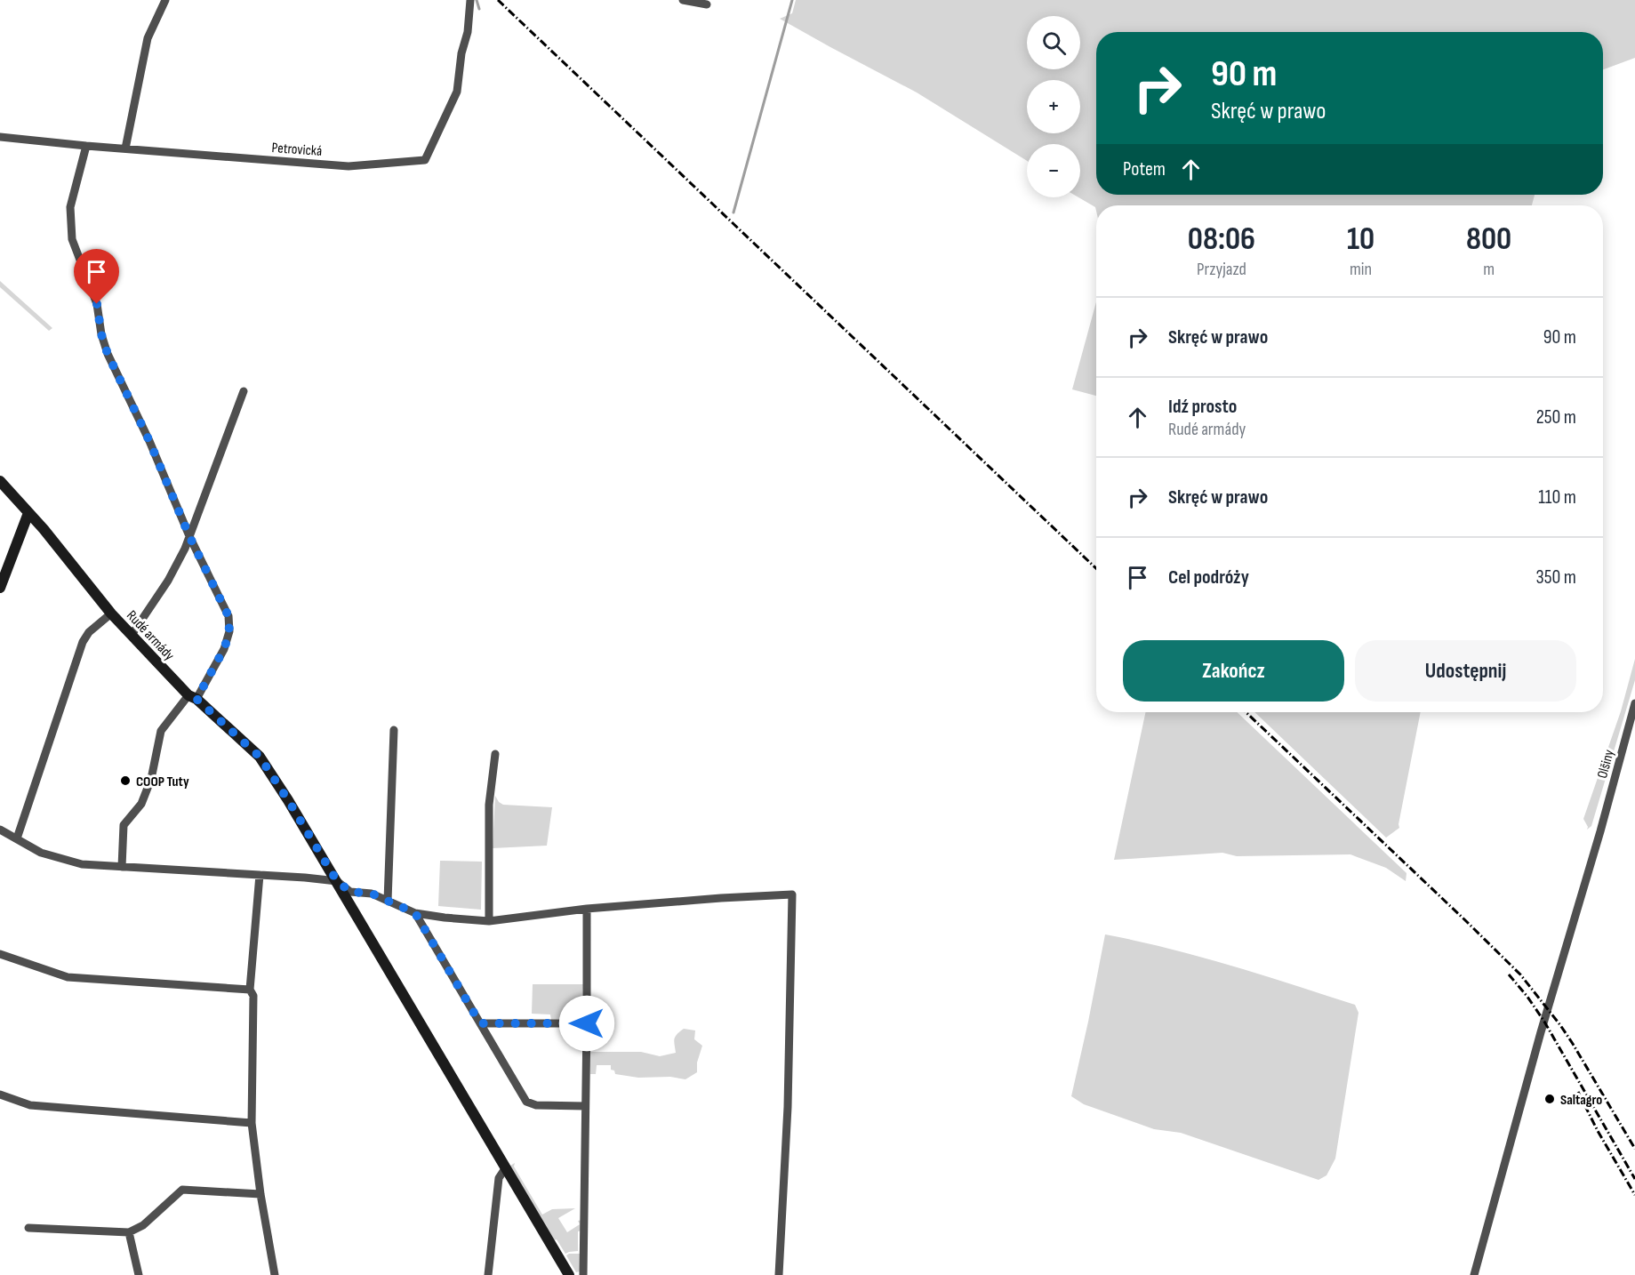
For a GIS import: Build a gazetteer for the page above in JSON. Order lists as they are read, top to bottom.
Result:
{
  "streets": {
    "street": ["Petrovická", "Rudé armády", "Olšiny"]
  },
  "places": ["COOP Tuty", "Saltagro"],
  "page": {
    "map_buttons": ["+", "−"],
    "turn": ["90 m", "Skręć w prawo"],
    "then": "Potem",
    "eta": [
      "08:06",
      "Przyjazd",
      "10",
      "min",
      "800",
      "m"
    ],
    "list": [
      {
        "name": "Skręć w prawo",
        "value": "90 m"
      },
      {
        "name": "Idź prosto",
        "note": "Rudé armády",
        "value": "250 m"
      },
      {
        "name": "Skręć w prawo",
        "value": "110 m"
      },
      {
        "name": "Cel podróży",
        "value": "350 m"
      }
    ],
    "buttons": ["Zakończ", "Udostępnij"]
  }
}
